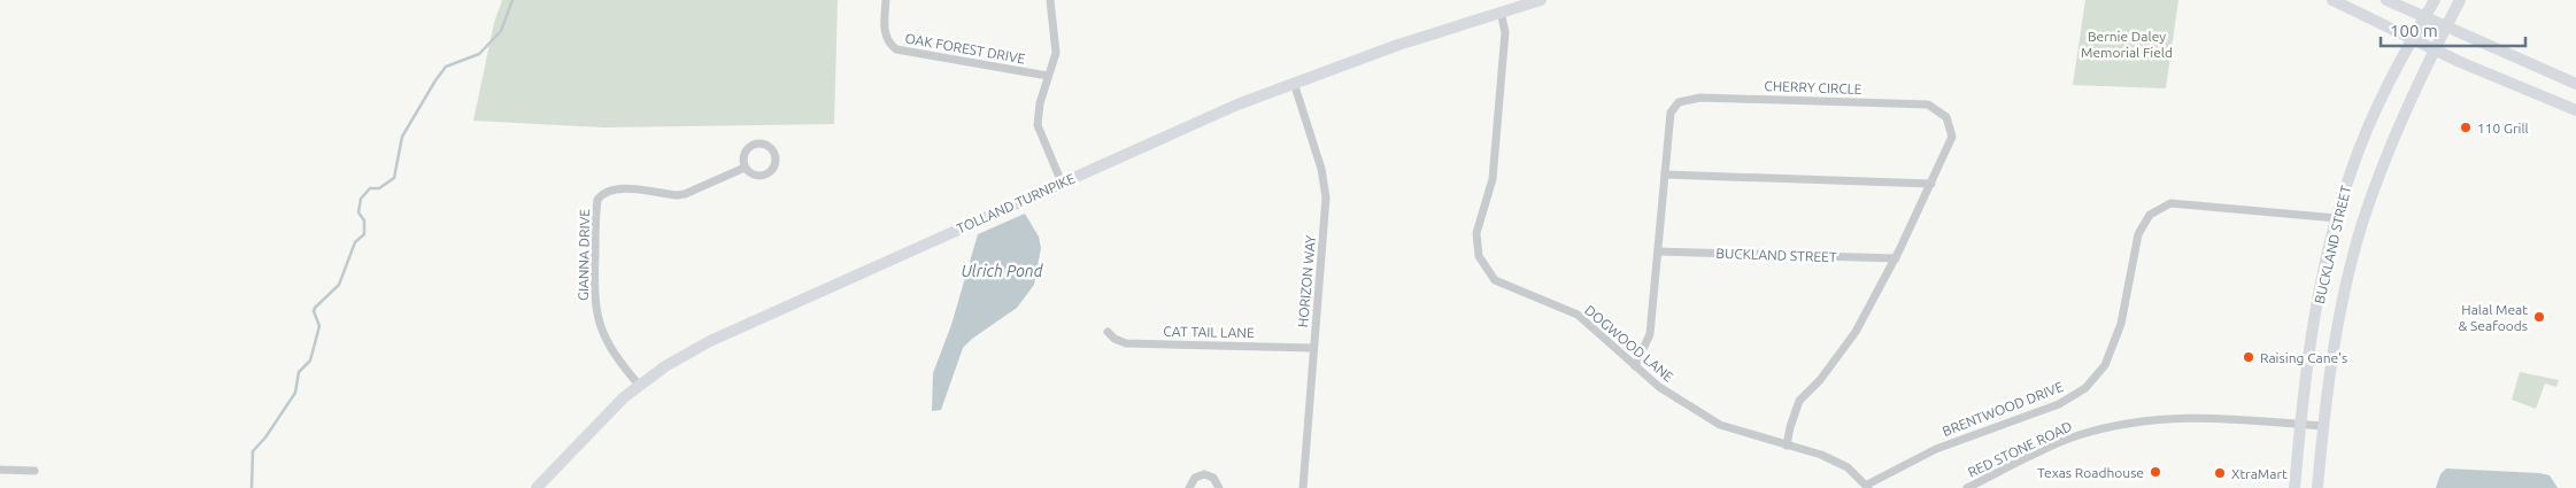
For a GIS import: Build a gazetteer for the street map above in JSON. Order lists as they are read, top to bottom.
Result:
{
  "streets": {
    "main road": ["TOLLAND TURNPIKE", "BUCKLAND STREET"],
    "street": [
      "OAK FOREST DRIVE",
      "CHERRY CIRCLE",
      "GIANNA DRIVE",
      "HORIZON WAY",
      "CAT TAIL LANE",
      "DOGWOOD LANE",
      "BRENTWOOD DRIVE",
      "RED STONE ROAD"
    ]
  },
  "crossings": [
    ["CHERRY CIRCLE", "BUCKLAND STREET"],
    ["CHERRY CIRCLE", "DOGWOOD LANE"],
    ["TOLLAND TURNPIKE", "GIANNA DRIVE"],
    ["TOLLAND TURNPIKE", "HORIZON WAY"],
    ["TOLLAND TURNPIKE", "DOGWOOD LANE"],
    ["BUCKLAND STREET", "BRENTWOOD DRIVE"],
    ["BUCKLAND STREET", "RED STONE ROAD"],
    ["HORIZON WAY", "CAT TAIL LANE"],
    ["DOGWOOD LANE", "BRENTWOOD DRIVE"]
  ],
  "water": ["Ulrich Pond"],
  "parks": ["Bernie Daley Memorial Field"],
  "places": [
    "110 Grill",
    "Halal Meat & Seafoods",
    "Raising Cane's",
    "Texas Roadhouse",
    "XtraMart"
  ],
  "scale_bar": "100 m"
}
